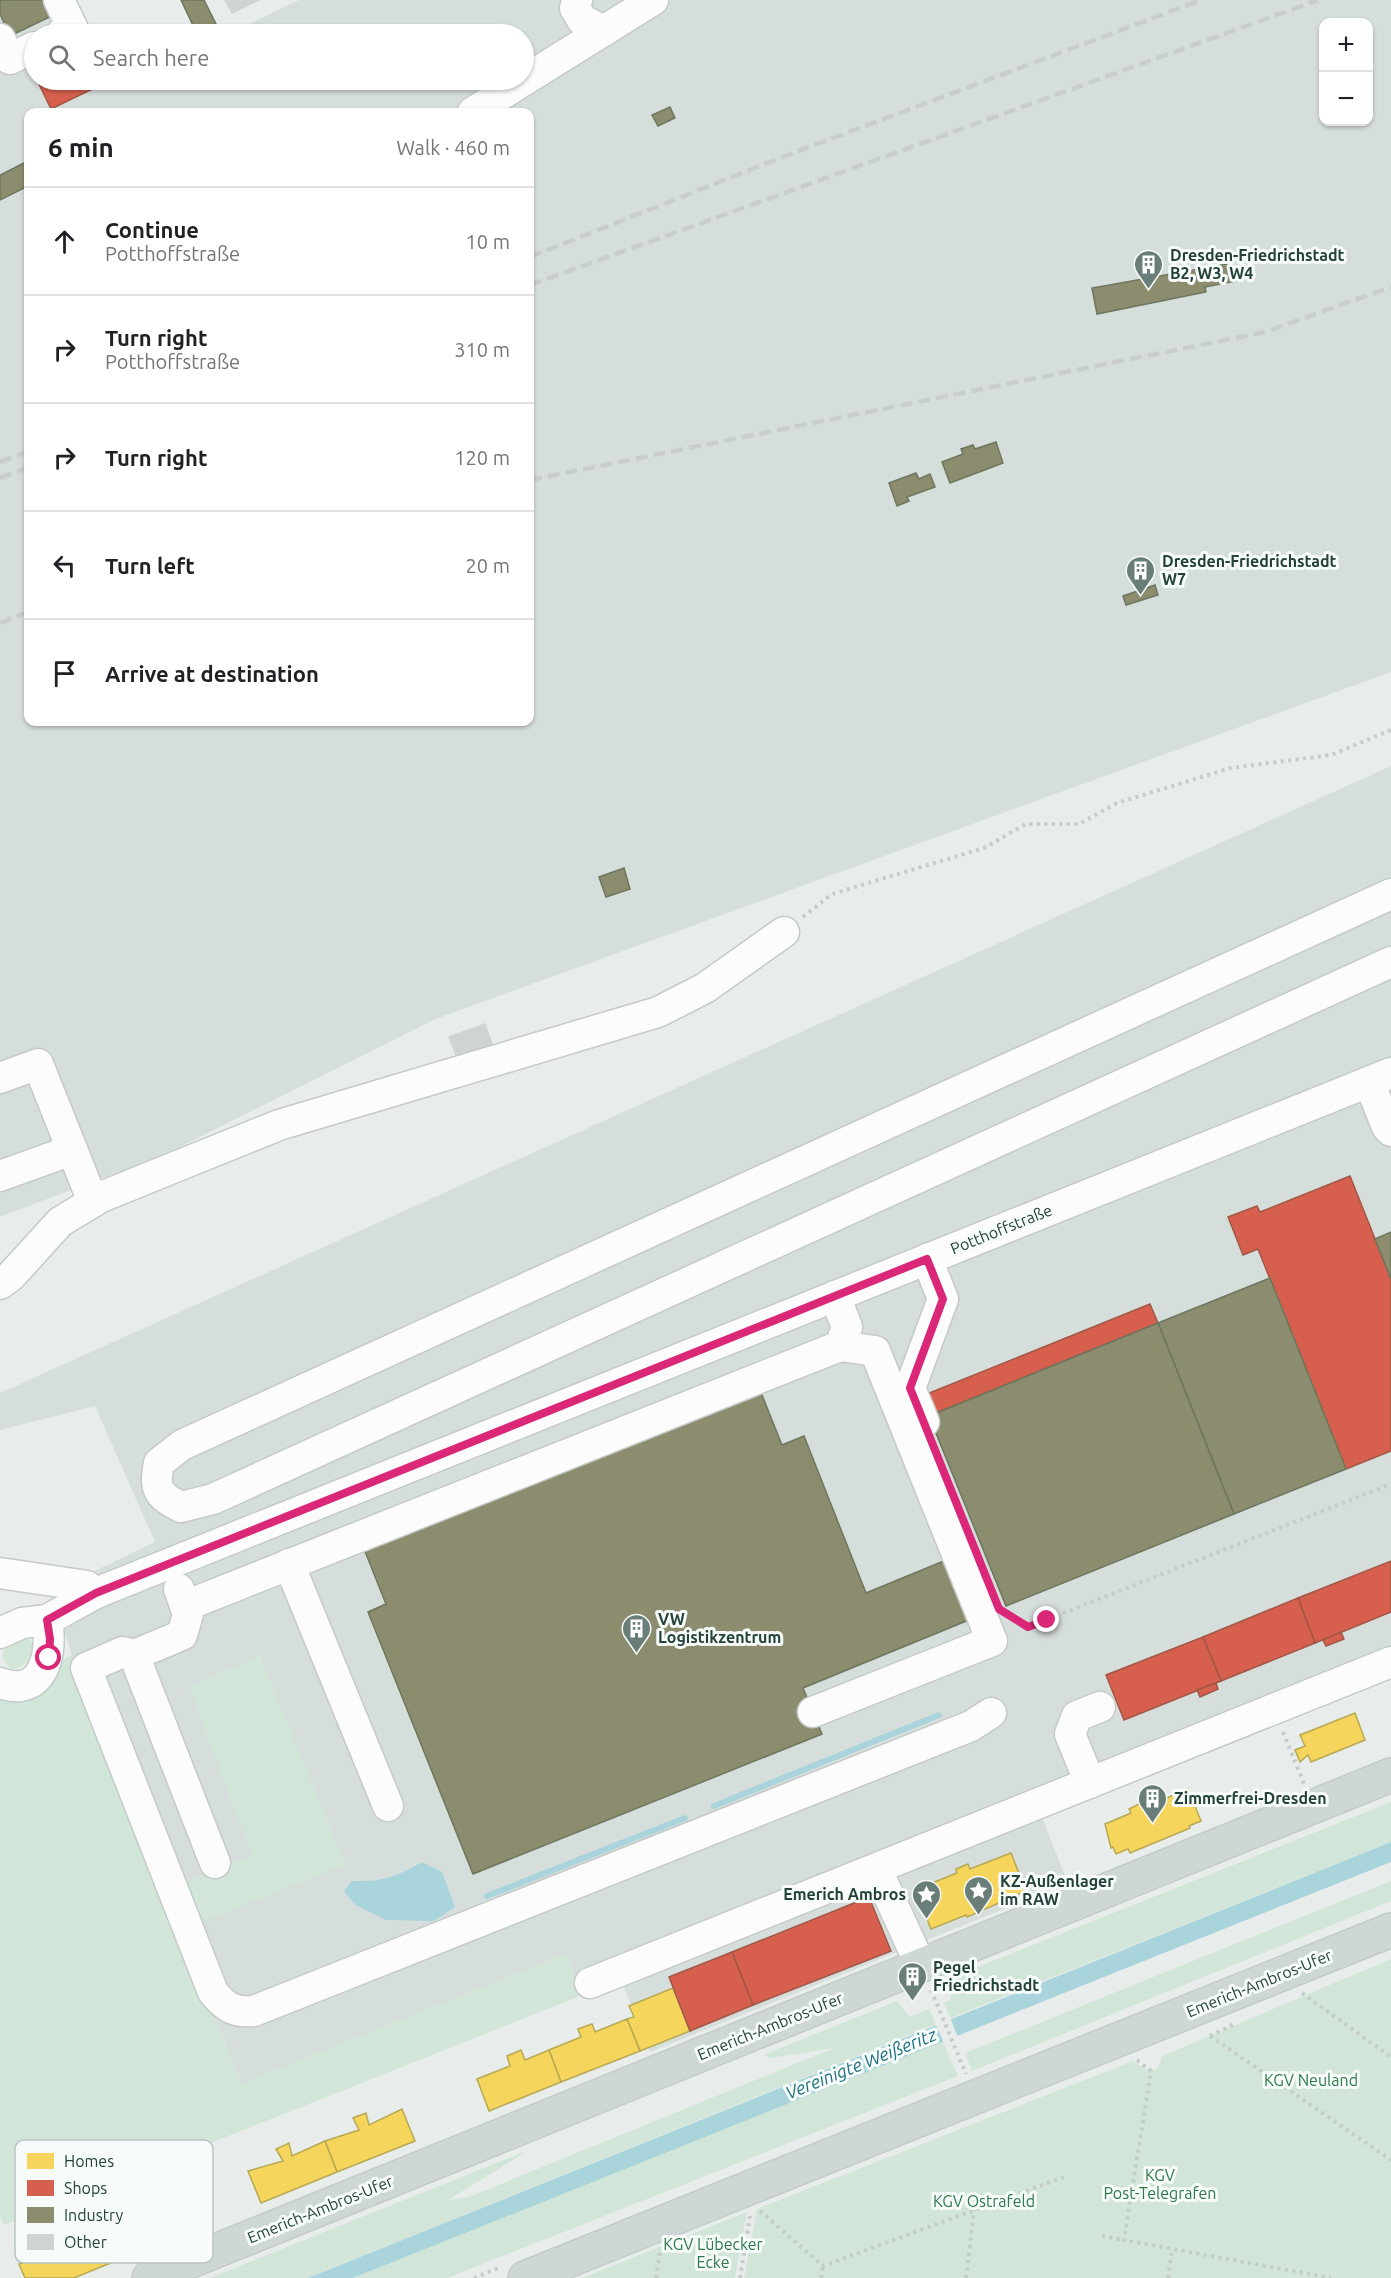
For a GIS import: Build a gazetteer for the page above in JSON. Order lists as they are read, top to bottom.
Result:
{
  "streets": {
    "main road": ["Emerich-Ambros-Ufer"],
    "street": ["Potthoffstraße"]
  },
  "water": ["Vereinigte Weißeritz"],
  "parks": [
    "KGV Neuland",
    "KGV Post-Telegrafen",
    "KGV Ostrafeld",
    "KGV Lübecker Ecke"
  ],
  "places": {
    "building": [
      "Dresden-Friedrichstadt B2, W3, W4",
      "Dresden-Friedrichstadt W7",
      "VW Logistikzentrum",
      "Zimmerfrei-Dresden",
      "Pegel Friedrichstadt"
    ],
    "place": ["KZ-Außenlager im RAW", "Emerich Ambros"]
  },
  "legend": [
    "Homes",
    "Shops",
    "Industry",
    "Other"
  ],
  "page": {
    "map_buttons": ["+", "−"],
    "search": "Search here",
    "heading": ["6 min", "Walk · 460 m"],
    "list": [
      ["Continue", "Potthoffstraße", "10 m"],
      ["Turn right", "Potthoffstraße", "310 m"],
      ["Turn right", "120 m"],
      ["Turn left", "20 m"],
      "Arrive at destination"
    ]
  }
}
